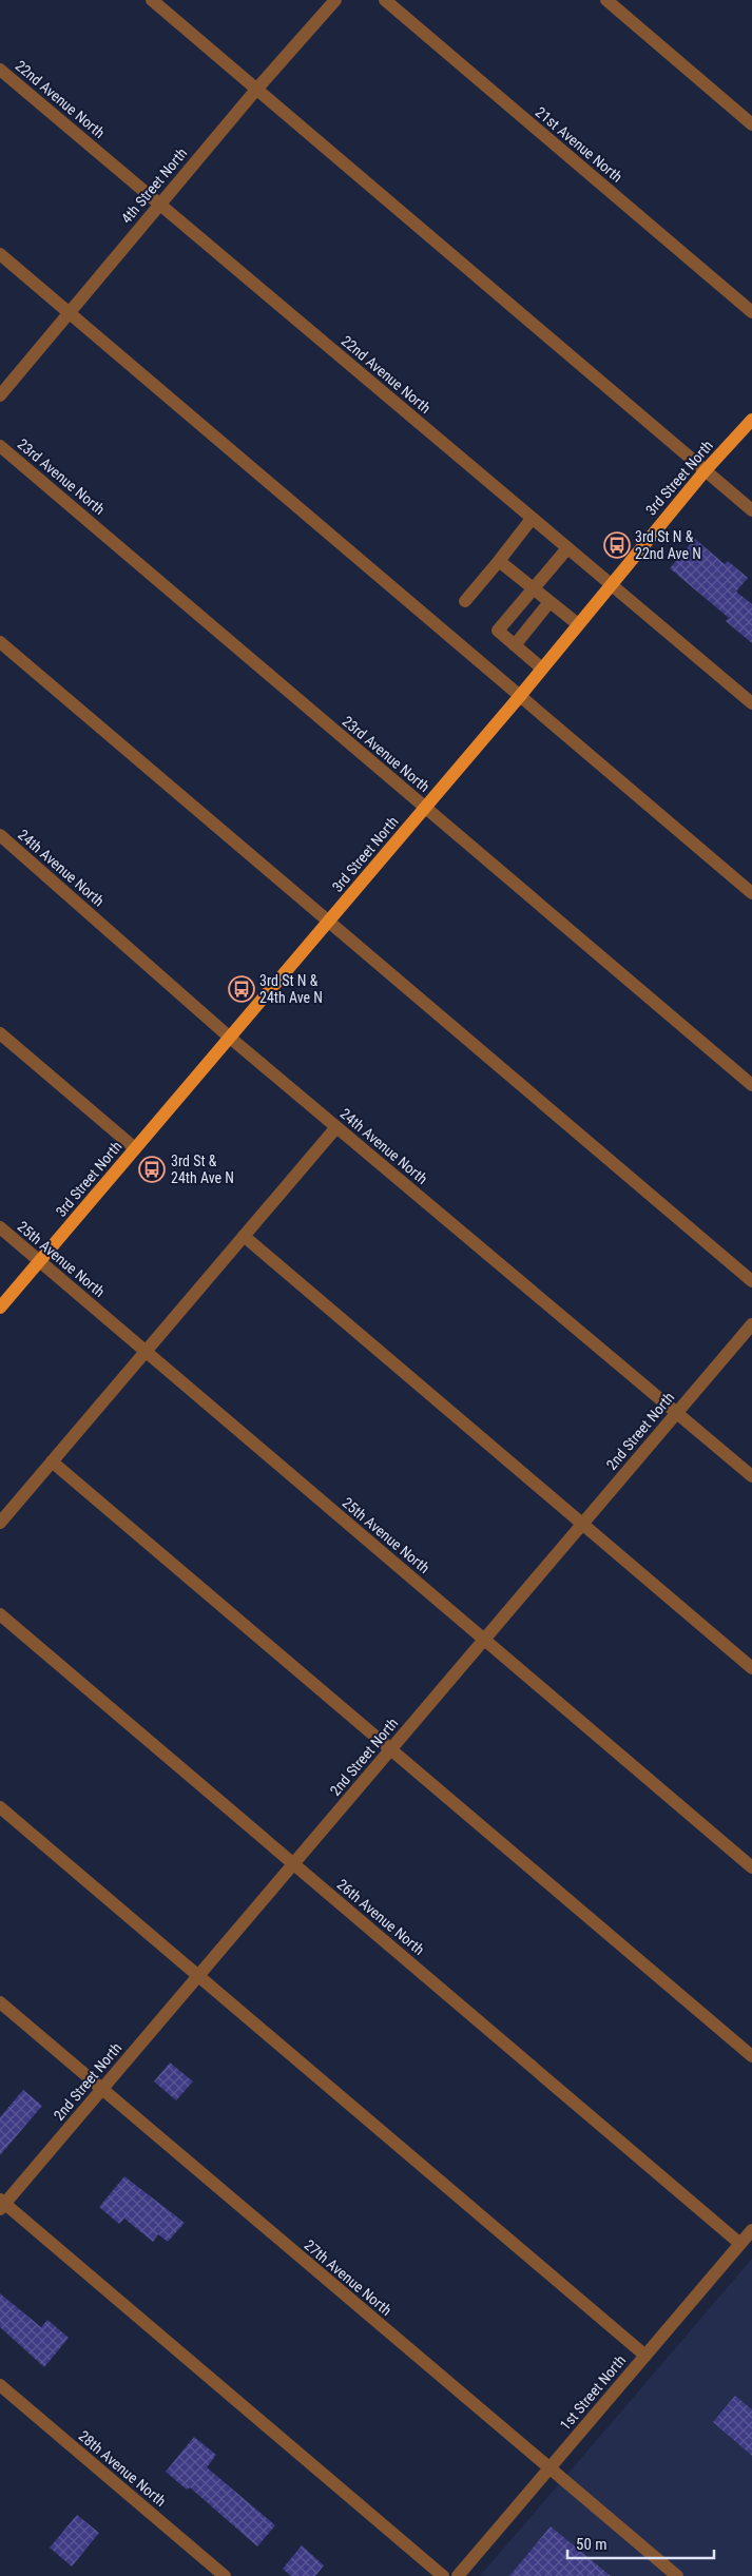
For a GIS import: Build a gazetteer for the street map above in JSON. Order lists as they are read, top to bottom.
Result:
{
  "streets": {
    "main road": ["3rd Street North"],
    "street": [
      "22nd Avenue North",
      "21st Avenue North",
      "4th Street North",
      "23rd Avenue North",
      "24th Avenue North",
      "25th Avenue North",
      "2nd Street North",
      "26th Avenue North",
      "27th Avenue North",
      "1st Street North",
      "28th Avenue North"
    ]
  },
  "crossings": [
    ["22nd Avenue North", "4th Street North"],
    ["22nd Avenue North", "3rd Street North"],
    ["23rd Avenue North", "3rd Street North"],
    ["3rd Street North", "24th Avenue North"],
    ["3rd Street North", "25th Avenue North"],
    ["24th Avenue North", "2nd Street North"],
    ["25th Avenue North", "2nd Street North"],
    ["2nd Street North", "26th Avenue North"],
    ["2nd Street North", "27th Avenue North"],
    ["26th Avenue North", "1st Street North"],
    ["27th Avenue North", "1st Street North"]
  ],
  "places": {
    "bus stop": ["3rd St N & 22nd Ave N", "3rd St N & 24th Ave N", "3rd St & 24th Ave N"]
  },
  "scale_bar": "50 m"
}
